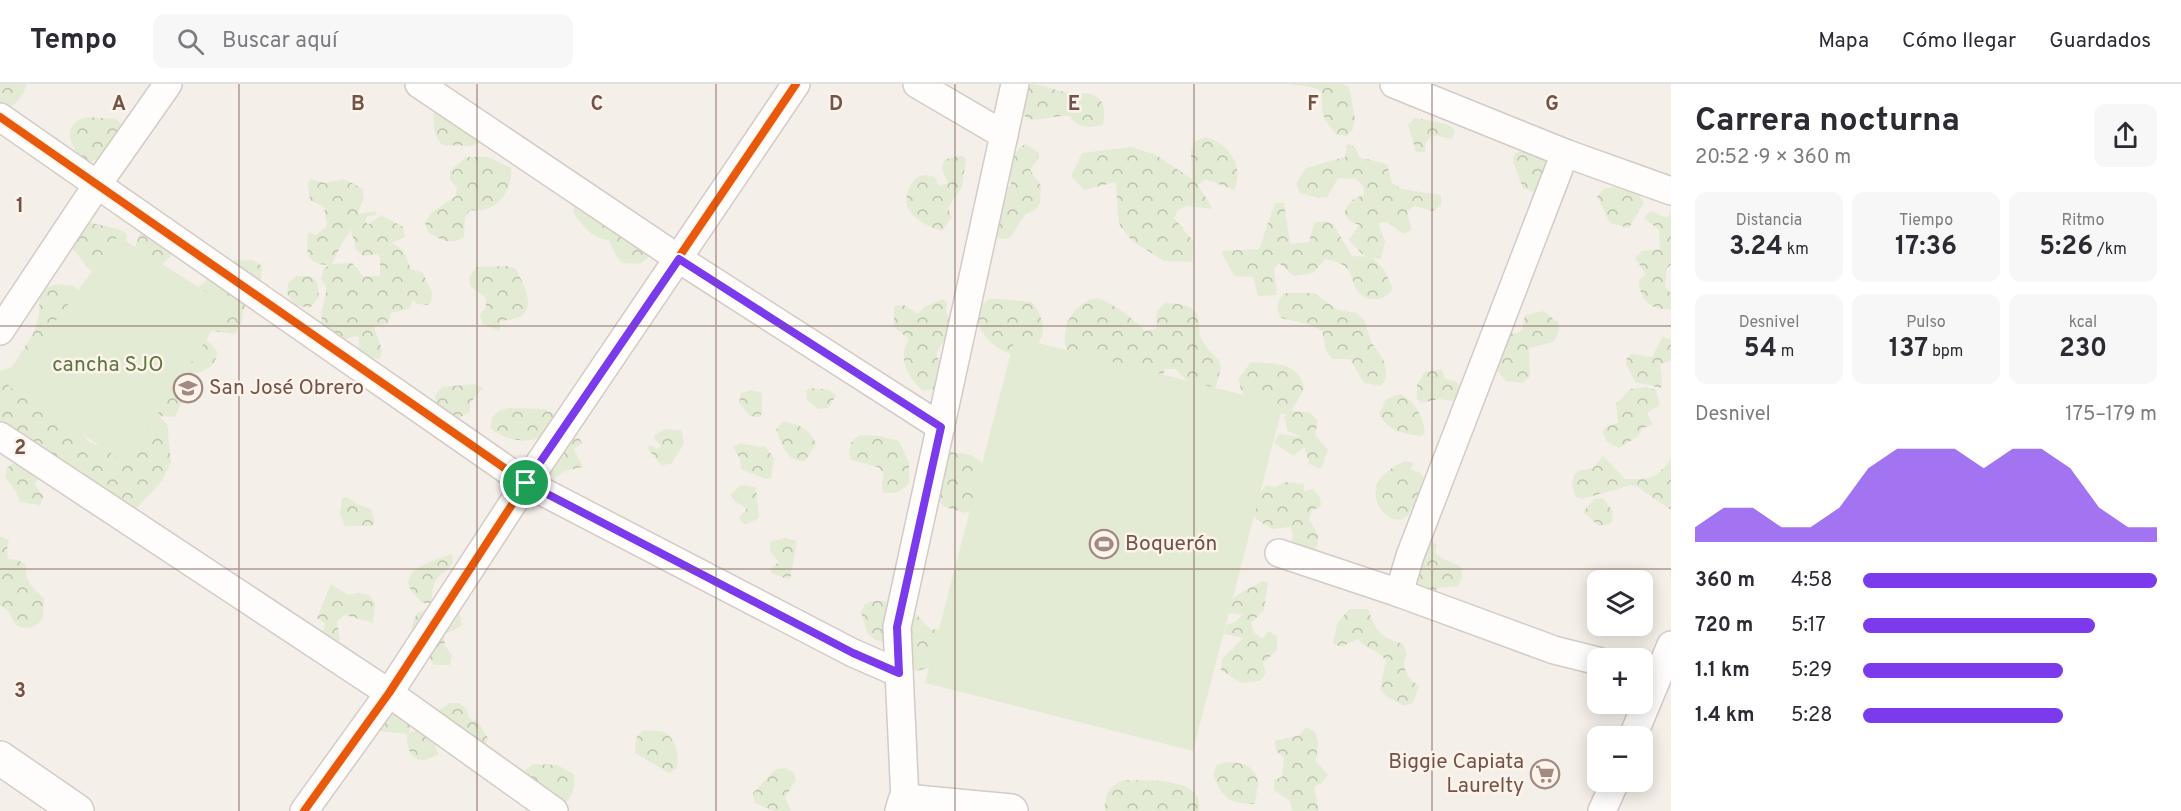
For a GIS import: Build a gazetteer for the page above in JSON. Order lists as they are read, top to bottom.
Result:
{
  "parks": ["cancha SJO"],
  "places": {
    "school or university": ["San José Obrero"],
    "sports": ["Boquerón"],
    "supermarket": ["Biggie Capiata Laurelty"]
  },
  "page": {
    "header": "Tempo",
    "search": "Buscar aquí",
    "nav": ["Mapa", "Cómo llegar", "Guardados"],
    "heading": ["Carrera nocturna", "20:52 · 9 × 360 m"],
    "stats": [
      ["Distancia", "3.24 km"],
      ["Tiempo", "17:36"],
      ["Ritmo", "5:26 /km"],
      ["Desnivel", "54 m"],
      ["Pulso", "137 bpm"],
      ["kcal", "230"]
    ],
    "chart": ["Desnivel", "175–179 m"],
    "list": [
      {
        "name": "360 m",
        "note": "4:58"
      },
      {
        "name": "720 m",
        "note": "5:17"
      },
      {
        "name": "1.1 km",
        "note": "5:29"
      },
      {
        "name": "1.4 km",
        "note": "5:28"
      }
    ],
    "map_buttons": ["+", "−"]
  },
  "grid": {
    "columns": [
      "A",
      "B",
      "C",
      "D",
      "E",
      "F",
      "G"
    ],
    "rows": ["1", "2", "3"]
  }
}
